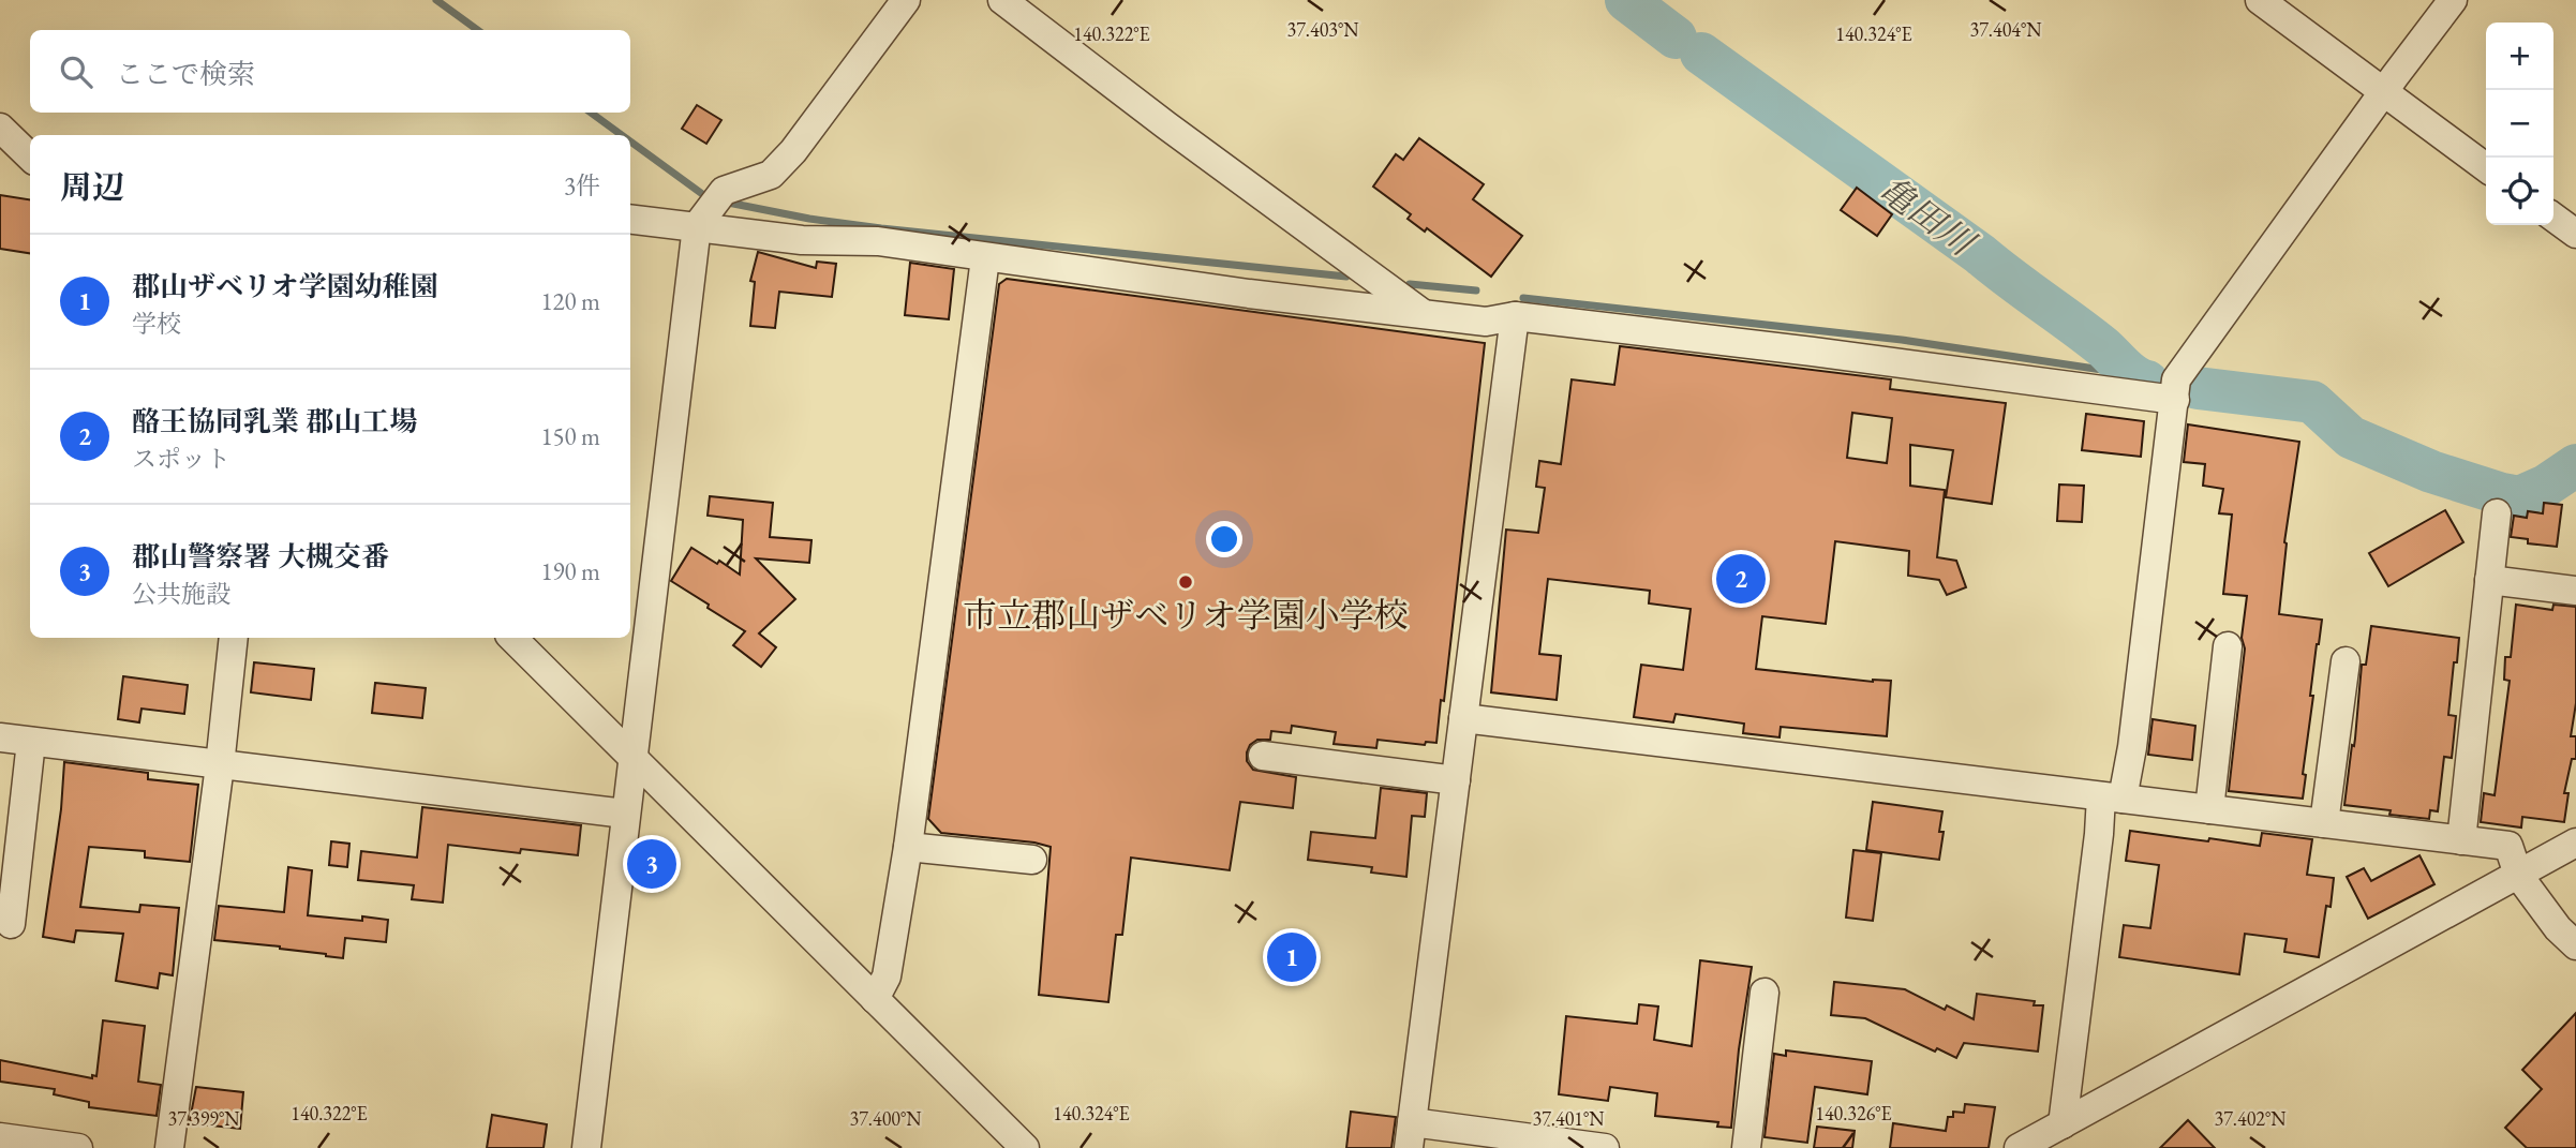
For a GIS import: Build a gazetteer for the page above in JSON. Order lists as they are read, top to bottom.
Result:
{
  "water": ["亀田川"],
  "places": ["市立郡山ザベリオ学園小学校"],
  "page": {
    "map_buttons": ["+", "−"],
    "search": "ここで検索",
    "heading": ["周辺", "3件"],
    "list": [
      {
        "mark": "1",
        "name": "郡山ザベリオ学園幼稚園",
        "note": "学校",
        "value": "120 m"
      },
      {
        "mark": "2",
        "name": "酪王協同乳業 郡山工場",
        "note": "スポット",
        "value": "150 m"
      },
      {
        "mark": "3",
        "name": "郡山警察署 大槻交番",
        "note": "公共施設",
        "value": "190 m"
      }
    ],
    "pins": ["2", "3", "1"]
  },
  "coordinates": [
    "37.403°N",
    "37.404°N",
    "140.322°E",
    "140.324°E",
    "140.326°E",
    "37.399°N",
    "37.400°N",
    "37.401°N",
    "37.402°N"
  ]
}
